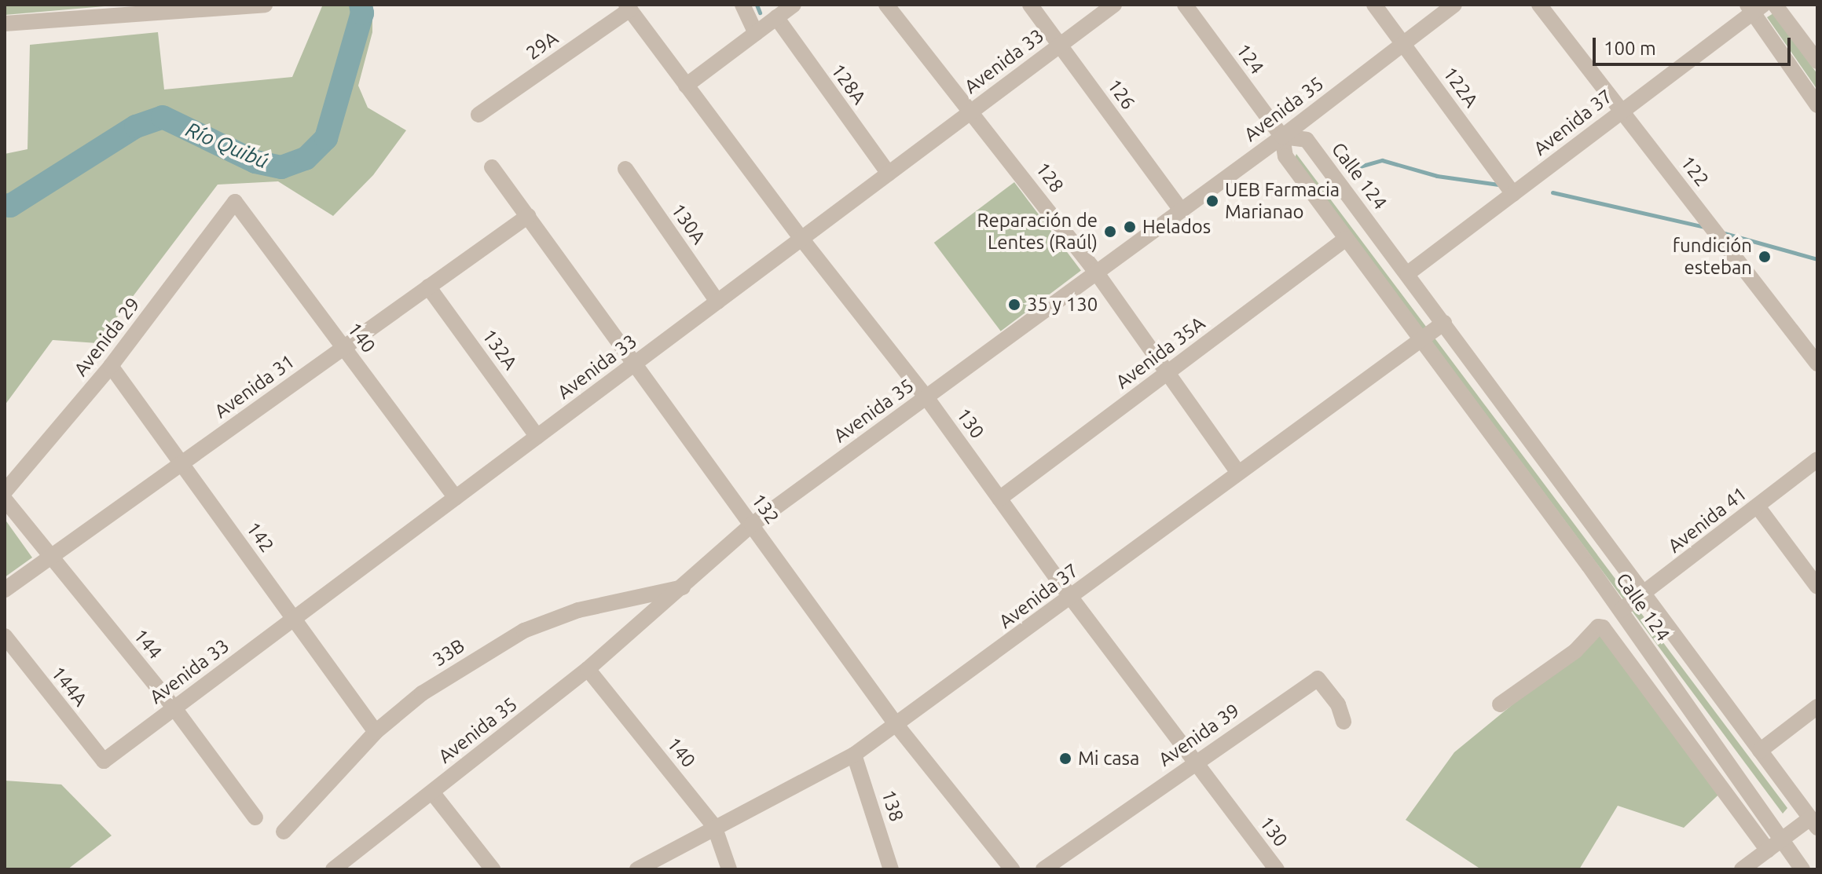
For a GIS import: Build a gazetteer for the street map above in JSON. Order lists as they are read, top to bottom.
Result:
{
  "streets": {
    "street": [
      "29A",
      "124",
      "Avenida 33",
      "128A",
      "122A",
      "126",
      "Avenida 35",
      "Avenida 37",
      "122",
      "Calle 124",
      "128",
      "130A",
      "Avenida 29",
      "140",
      "132A",
      "Avenida 35A",
      "Avenida 31",
      "130",
      "132",
      "Avenida 41",
      "142",
      "144",
      "33B",
      "144A",
      "Avenida 39",
      "138"
    ]
  },
  "crossings": [
    ["29A", "130"],
    ["124", "Avenida 35"],
    ["124", "Calle 124"],
    ["Avenida 33", "128A"],
    ["Avenida 33", "126"],
    ["Avenida 33", "128"],
    ["Avenida 33", "130A"],
    ["Avenida 33", "140"],
    ["Avenida 33", "132A"],
    ["Avenida 33", "130"],
    ["Avenida 33", "132"],
    ["Avenida 33", "142"],
    ["Avenida 33", "144"],
    ["Avenida 33", "144A"],
    ["122A", "Avenida 35"],
    ["122A", "Avenida 37"],
    ["126", "Avenida 35"],
    ["Avenida 35", "Calle 124"],
    ["Avenida 35", "128"],
    ["Avenida 35", "140"],
    ["Avenida 35", "130"],
    ["Avenida 35", "132"],
    ["Avenida 35", "33B"],
    ["Avenida 37", "122"],
    ["Avenida 37", "Calle 124"],
    ["Avenida 37", "128"],
    ["Avenida 37", "140"],
    ["Avenida 37", "130"],
    ["Avenida 37", "132"],
    ["Avenida 37", "138"],
    ["Calle 124", "Avenida 35A"],
    ["Calle 124", "Avenida 41"],
    ["128", "Avenida 35A"],
    ["Avenida 29", "140"],
    ["Avenida 29", "142"],
    ["140", "Avenida 31"],
    ["132A", "Avenida 31"],
    ["Avenida 35A", "130"],
    ["Avenida 31", "132"],
    ["Avenida 31", "142"],
    ["Avenida 31", "144"],
    ["130", "Avenida 39"],
    ["142", "33B"]
  ],
  "water": ["Río Quibú"],
  "places": [
    "UEB Farmacia Marianao",
    "Helados",
    "Reparación de Lentes (Raúl)",
    "fundición esteban",
    "35 y 130",
    "Mi casa"
  ],
  "scale_bar": "100 m"
}
